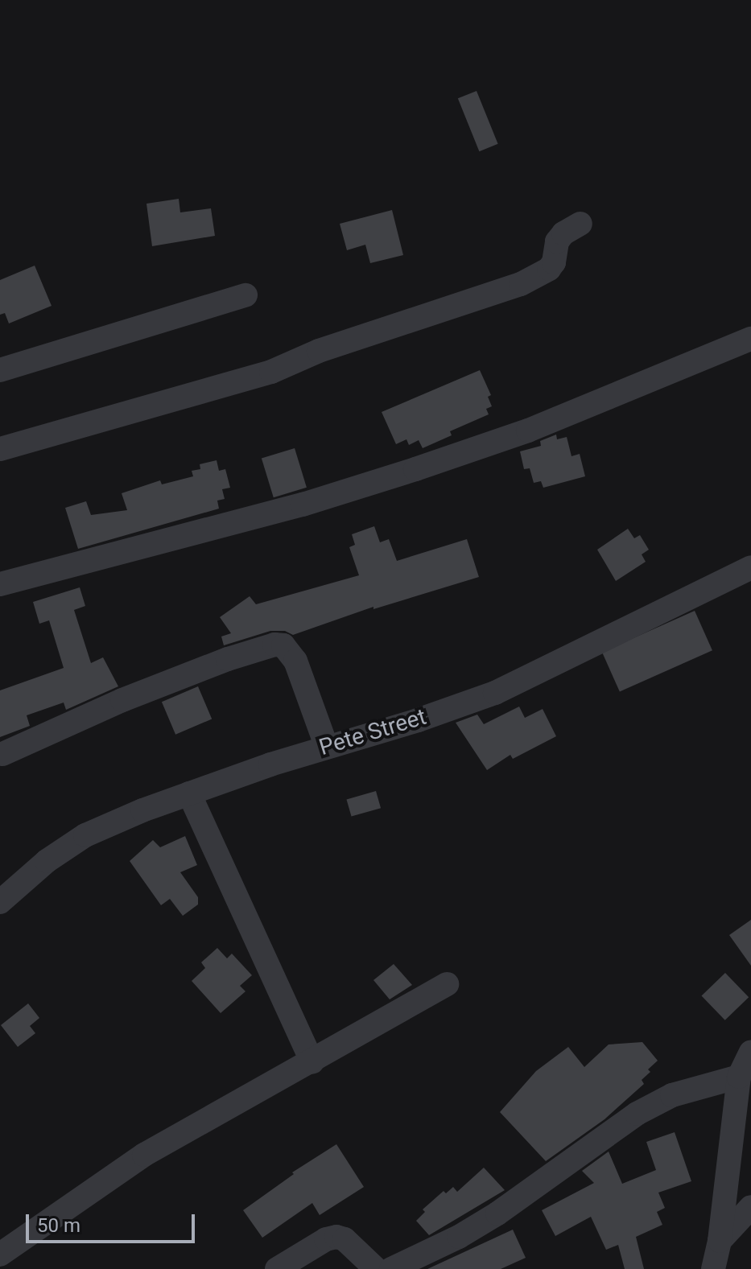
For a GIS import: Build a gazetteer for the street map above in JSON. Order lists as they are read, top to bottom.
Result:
{
  "streets": {
    "street": ["Pete Street"]
  },
  "scale_bar": "50 m"
}
